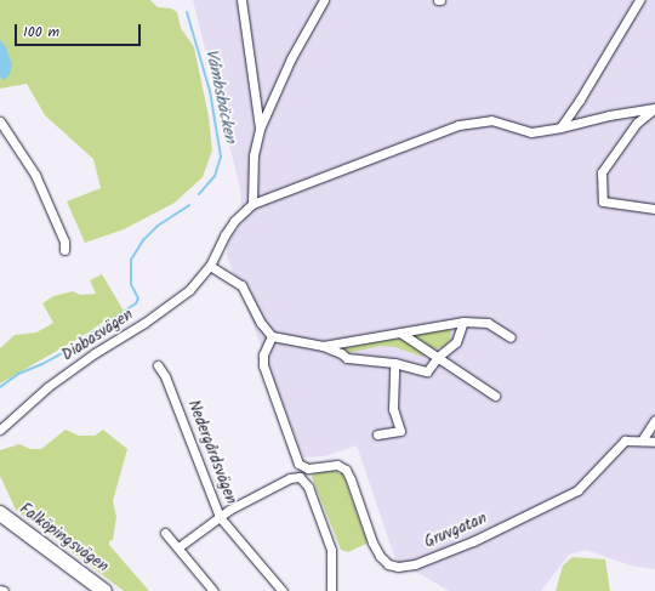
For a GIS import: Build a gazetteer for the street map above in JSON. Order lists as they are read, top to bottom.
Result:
{
  "streets": {
    "main road": ["Falköpingsvägen"],
    "street": ["Diabasvägen", "Nedergårdsvägen", "Gruvgatan"]
  },
  "water": ["Våmbsbäcken"],
  "scale_bar": "100 m"
}
